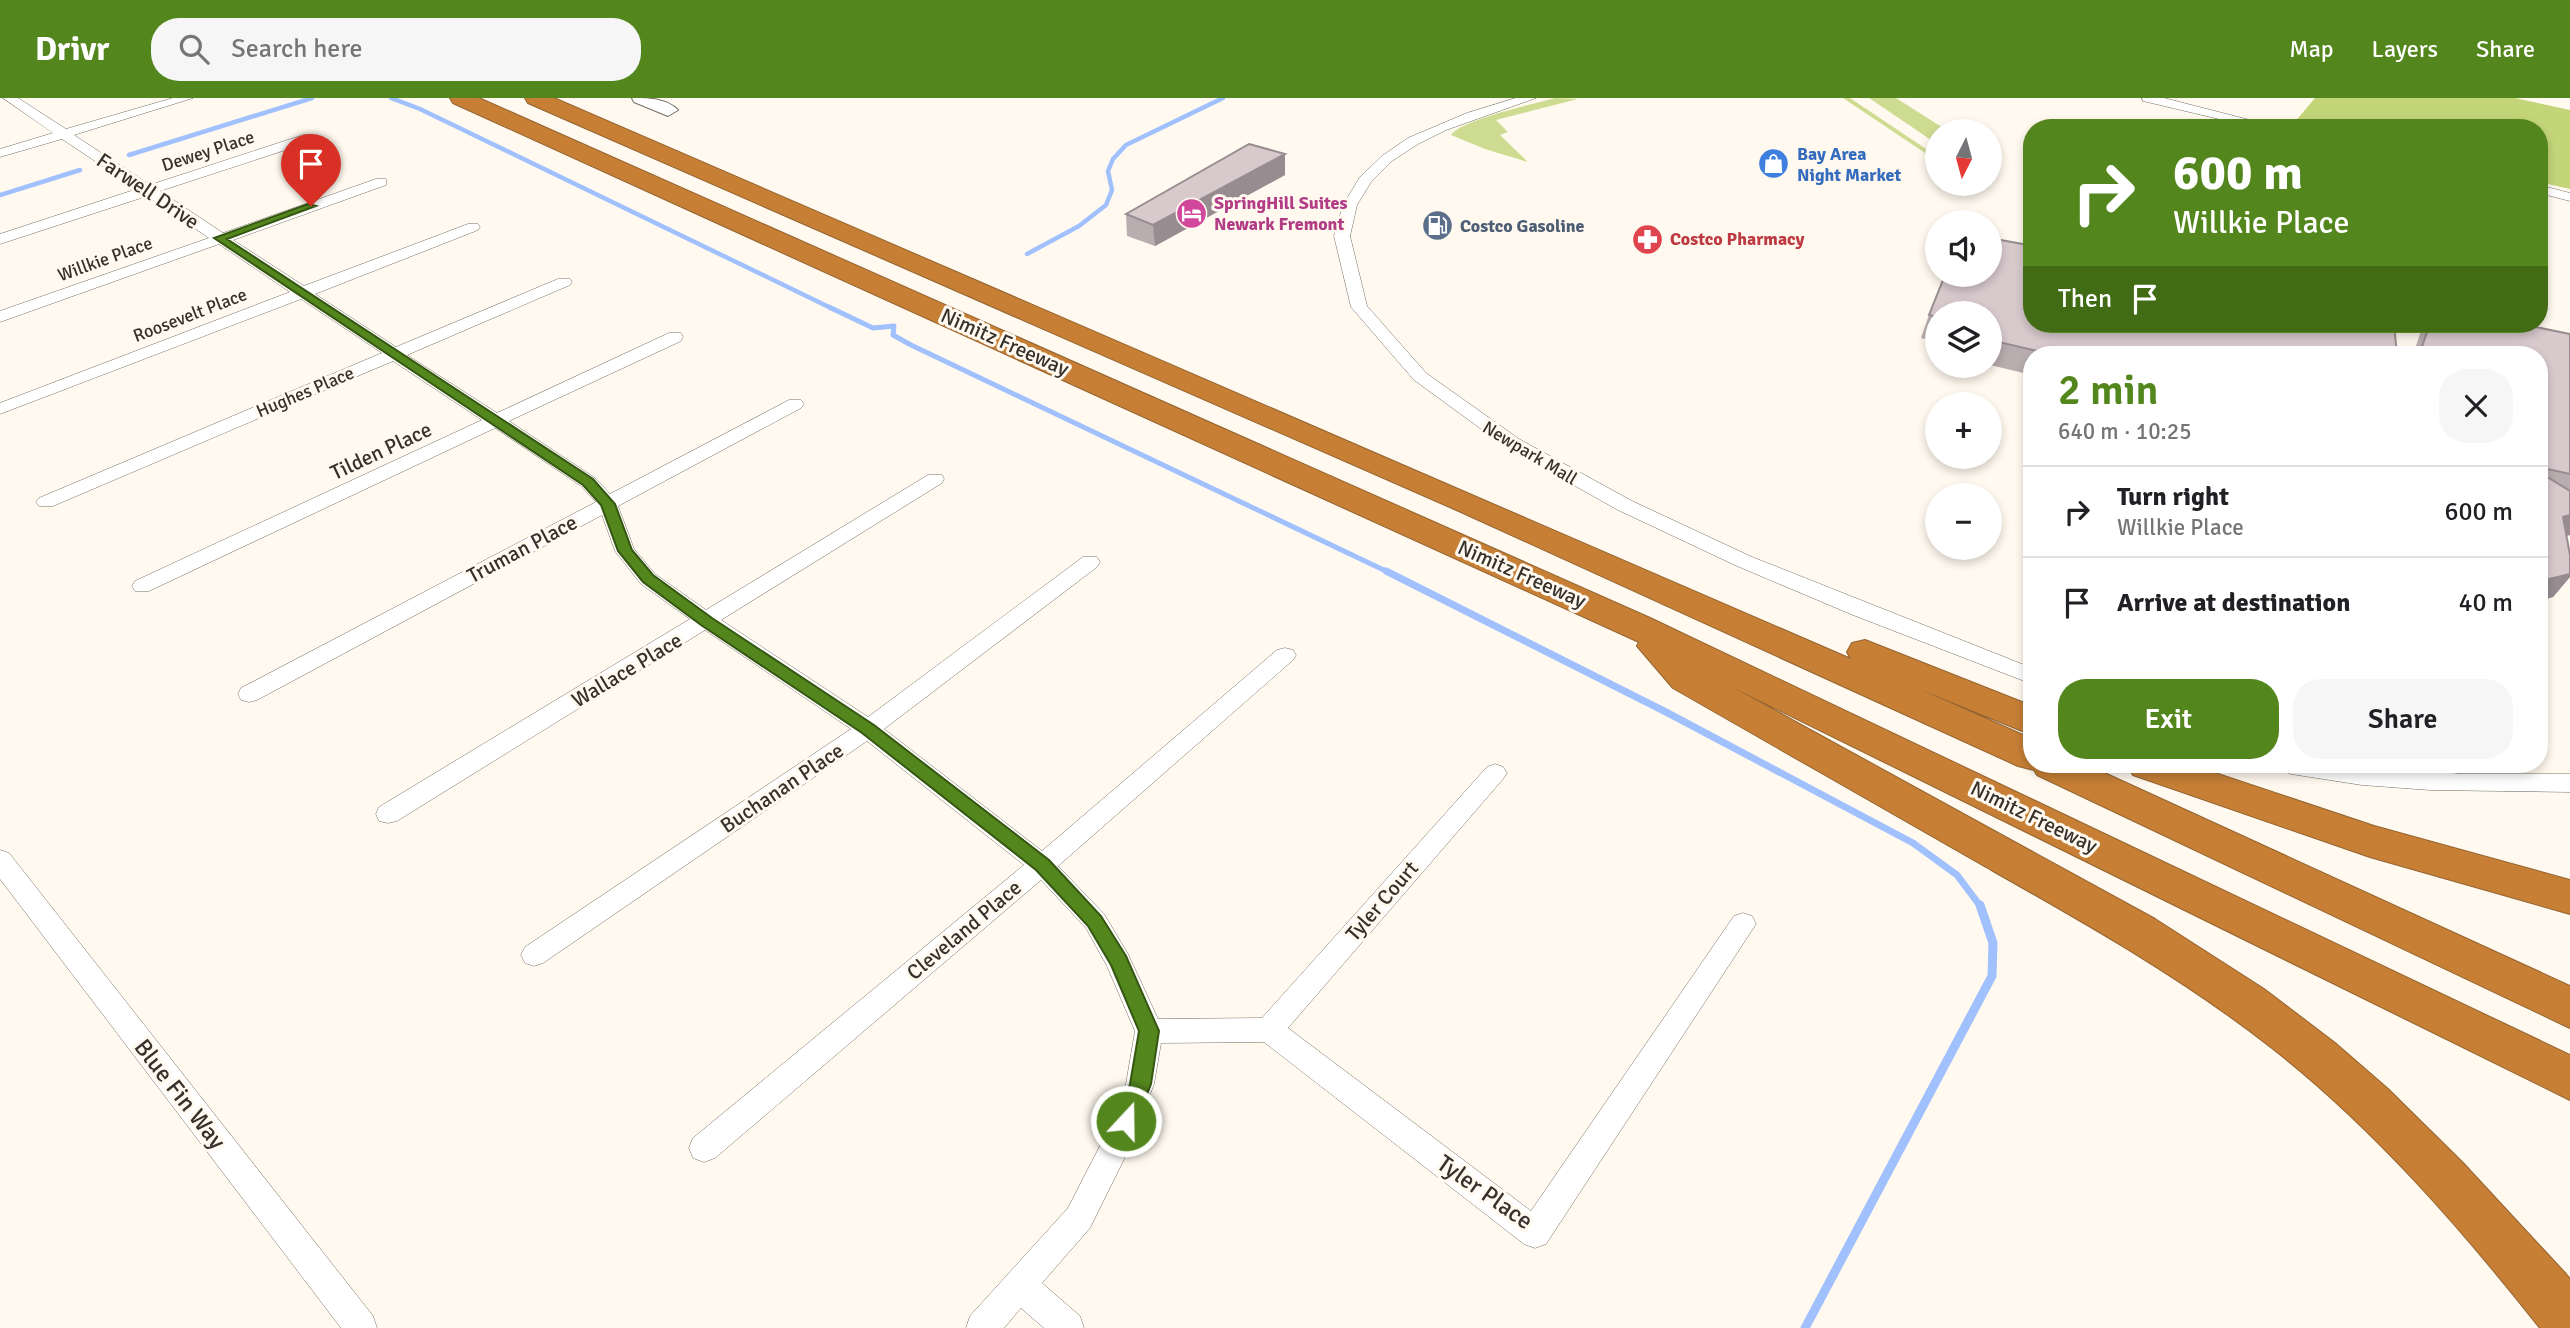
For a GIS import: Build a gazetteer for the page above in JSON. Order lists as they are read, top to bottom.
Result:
{
  "streets": {
    "highway": ["Nimitz Freeway"],
    "street": [
      "Dewey Place",
      "Farwell Drive",
      "Willkie Place",
      "Roosevelt Place",
      "Hughes Place",
      "Tilden Place",
      "Newpark Mall",
      "Truman Place",
      "Wallace Place",
      "Buchanan Place",
      "Tyler Court",
      "Cleveland Place",
      "Blue Fin Way",
      "Tyler Place"
    ]
  },
  "crossings": [
    ["Dewey Place", "Farwell Drive"],
    ["Farwell Drive", "Willkie Place"],
    ["Farwell Drive", "Roosevelt Place"],
    ["Farwell Drive", "Hughes Place"],
    ["Farwell Drive", "Tilden Place"],
    ["Farwell Drive", "Truman Place"],
    ["Farwell Drive", "Wallace Place"],
    ["Farwell Drive", "Buchanan Place"],
    ["Farwell Drive", "Cleveland Place"],
    ["Tyler Court", "Tyler Place"]
  ],
  "places": {
    "shop": ["Bay Area Night Market"],
    "hotel": ["SpringHill Suites Newark Fremont"],
    "fuel station": ["Costco Gasoline"],
    "pharmacy": ["Costco Pharmacy"]
  },
  "north": "bottom",
  "page": {
    "header": "Drivr",
    "search": "Search here",
    "nav": ["Map", "Layers", "Share"],
    "map_buttons": ["+", "−"],
    "turn": ["600 m", "Willkie Place"],
    "then": "Then",
    "heading": ["2 min", "640 m · 10:25"],
    "list": [
      {
        "name": "Turn right",
        "note": "Willkie Place",
        "value": "600 m"
      },
      {
        "name": "Arrive at destination",
        "value": "40 m"
      }
    ],
    "buttons": ["Exit", "Share"]
  }
}
